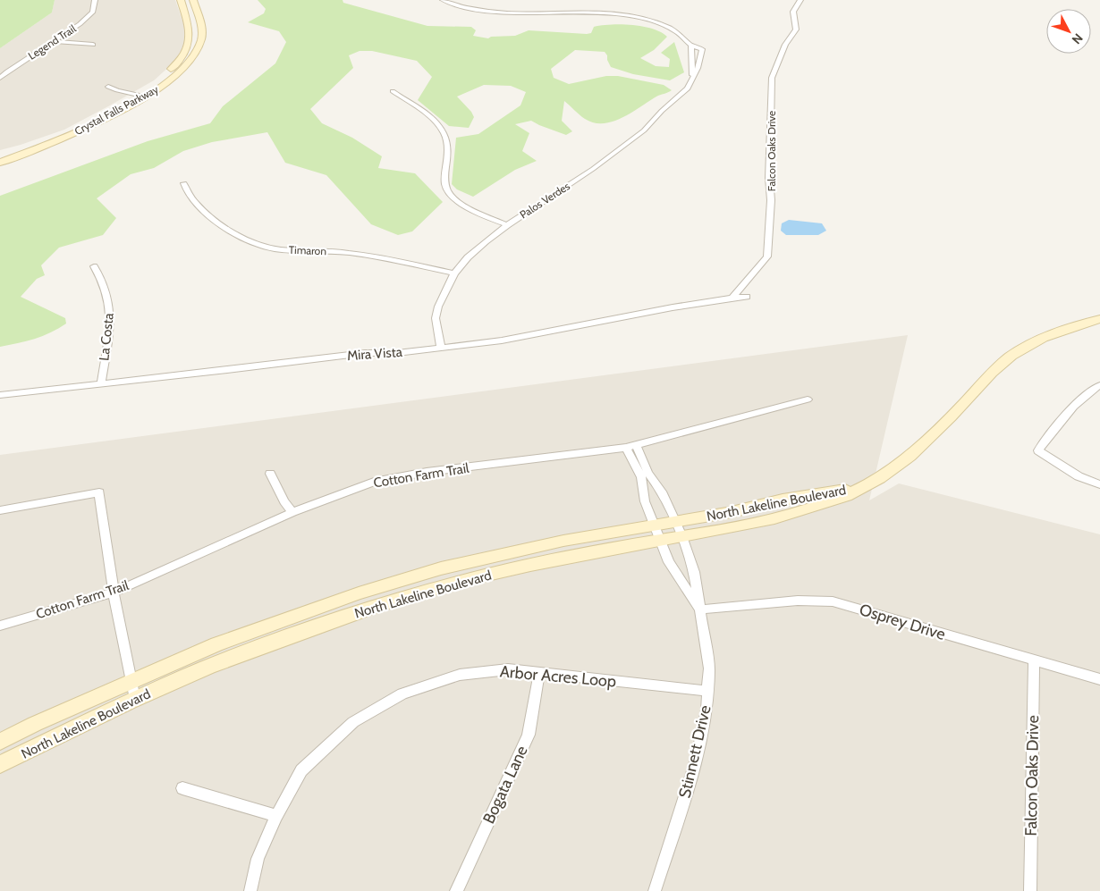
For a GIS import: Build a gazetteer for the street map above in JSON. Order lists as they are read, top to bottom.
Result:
{
  "streets": {
    "street": [
      "Legend Trail",
      "Crystal Falls Parkway",
      "Falcon Oaks Drive",
      "Palos Verdes",
      "Timaron",
      "La Costa",
      "Mira Vista",
      "Cotton Farm Trail",
      "North Lakeline Boulevard",
      "Osprey Drive",
      "Arbor Acres Loop",
      "Stinnett Drive",
      "Bogata Lane"
    ]
  },
  "crossings": [
    ["Falcon Oaks Drive", "Mira Vista"],
    ["Falcon Oaks Drive", "Osprey Drive"],
    ["Palos Verdes", "Timaron"],
    ["Palos Verdes", "Mira Vista"],
    ["La Costa", "Mira Vista"],
    ["Cotton Farm Trail", "Stinnett Drive"],
    ["North Lakeline Boulevard", "Stinnett Drive"],
    ["Osprey Drive", "Stinnett Drive"],
    ["Arbor Acres Loop", "Stinnett Drive"],
    ["Arbor Acres Loop", "Bogata Lane"]
  ],
  "north": "bottom right"
}
